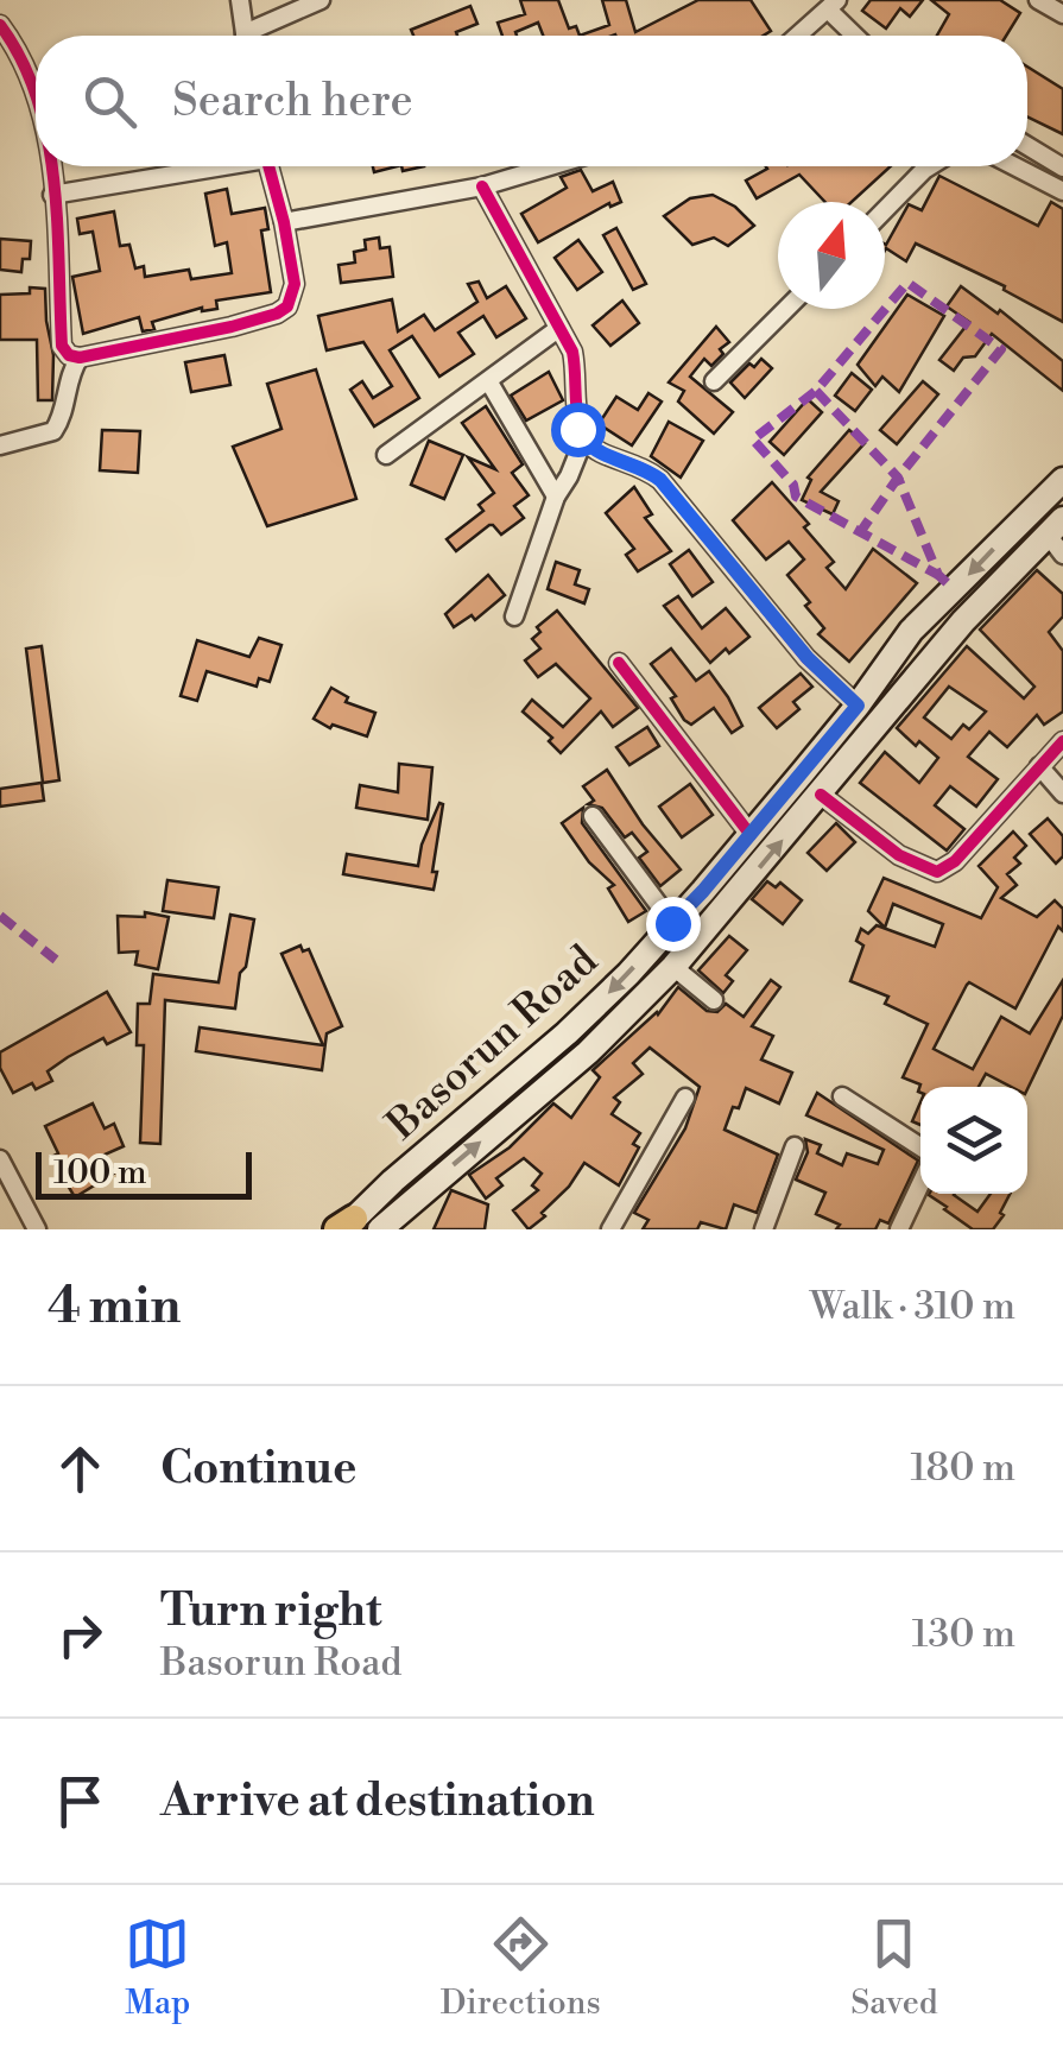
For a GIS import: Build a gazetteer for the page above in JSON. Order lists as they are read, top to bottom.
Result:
{
  "streets": {
    "main road": ["Basorun Road"]
  },
  "scale_bar": "100 m",
  "north": "top",
  "page": {
    "search": "Search here",
    "scale": "100 m",
    "heading": ["4 min", "Walk · 310 m"],
    "list": [
      ["Continue", "180 m"],
      ["Turn right", "Basorun Road", "130 m"],
      "Arrive at destination"
    ],
    "nav": ["Map", "Directions", "Saved"]
  }
}
